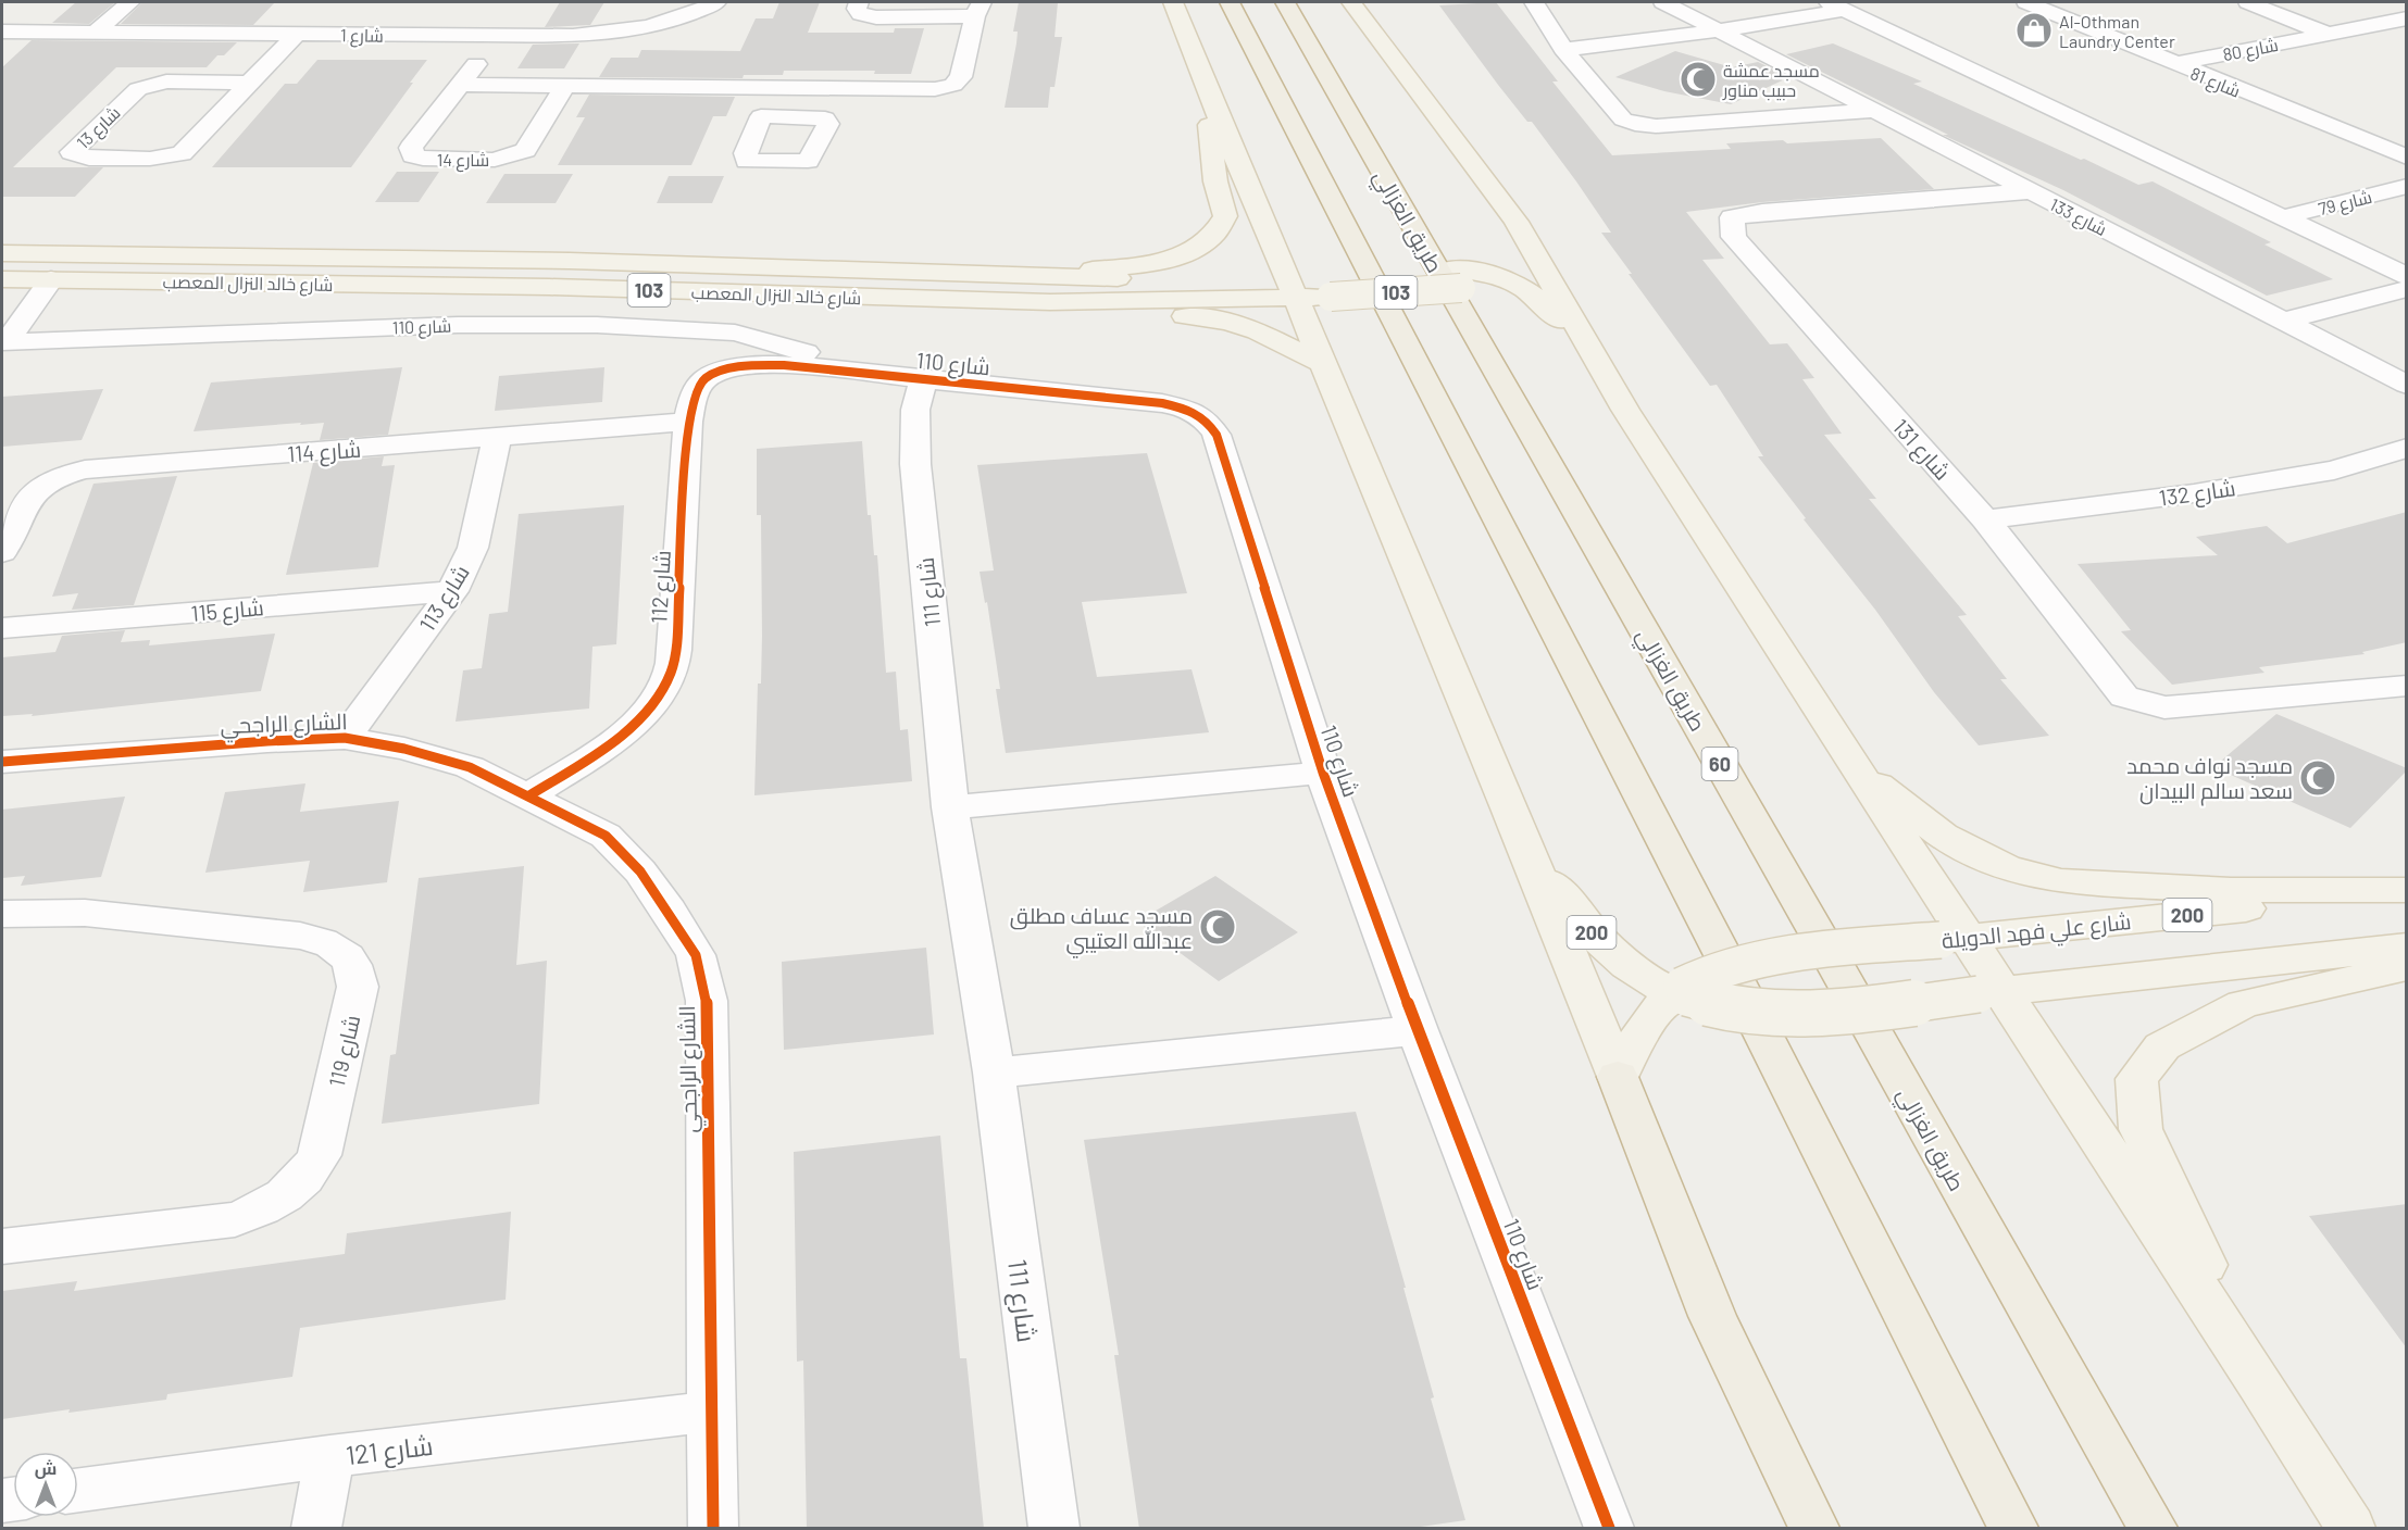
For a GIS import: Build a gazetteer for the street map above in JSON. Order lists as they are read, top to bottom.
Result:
{
  "streets": {
    "highway": ["طريق الغزالي", "60"],
    "main road": [
      "شارع خالد النزال المعصب",
      "103",
      "200",
      "شارع علي فهد الدويلة"
    ],
    "street": [
      "شارع 1",
      "شارع 80",
      "شارع 81",
      "شارع 13",
      "شارع 14",
      "شارع 79",
      "شارع 133",
      "شارع 110",
      "شارع 131",
      "114 شارع",
      "شارع 132",
      "شارع 112",
      "شارع 111",
      "شارع 113",
      "شارع 115",
      "الشارع الراجحي",
      "شارع 119",
      "شارع 121"
    ]
  },
  "crossings": [
    ["شارع 1", "شارع 13"],
    ["شارع 1", "شارع 14"],
    ["شارع 80", "شارع 81"],
    ["شارع 133", "شارع 131"],
    ["شارع خالد النزال المعصب", "شارع 110"],
    ["شارع 110", "شارع 112"],
    ["شارع 110", "شارع 111"],
    ["شارع 131", "شارع 132"],
    ["114 شارع", "شارع 112"],
    ["114 شارع", "شارع 113"],
    ["شارع 112", "الشارع الراجحي"],
    ["شارع 113", "شارع 115"],
    ["شارع 113", "الشارع الراجحي"],
    ["الشارع الراجحي", "شارع 121"],
    ["200", "شارع علي فهد الدويلة"]
  ],
  "places": {
    "shop": ["Al-Othman Laundry Center"],
    "mosque": ["مسجد عمشة حبيب مناور", "مسجد نواف محمد سعد سالم البيدان", "مسجد عساف مطلق عبدالله العتيبي"]
  },
  "north": "top"
}
